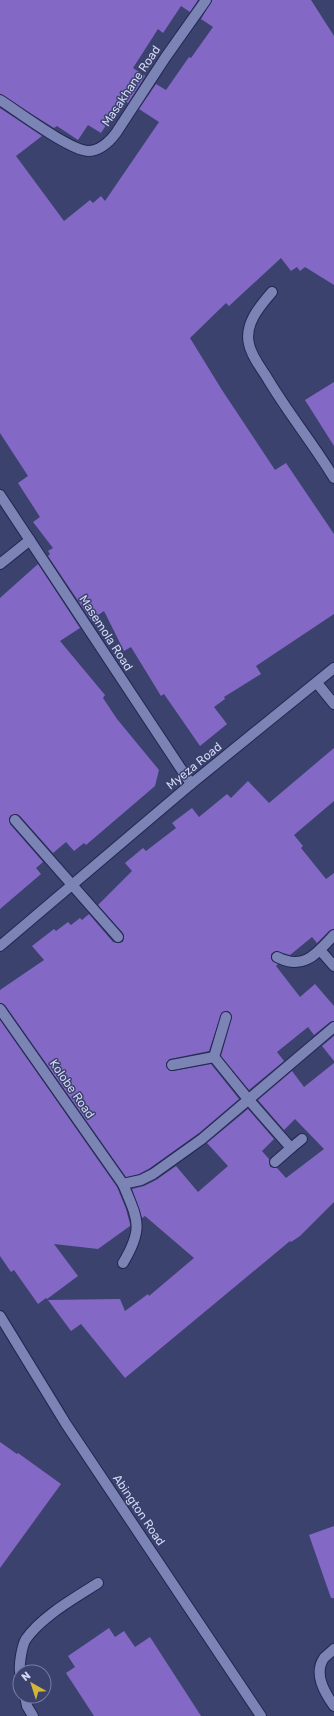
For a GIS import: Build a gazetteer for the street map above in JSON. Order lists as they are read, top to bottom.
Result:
{
  "streets": {
    "street": [
      "Masakhane Road",
      "Masemola Road",
      "Myeza Road",
      "Kolobe Road",
      "Abington Road"
    ]
  },
  "crossings": [
    ["Masemola Road", "Myeza Road"]
  ],
  "north": "top left"
}
